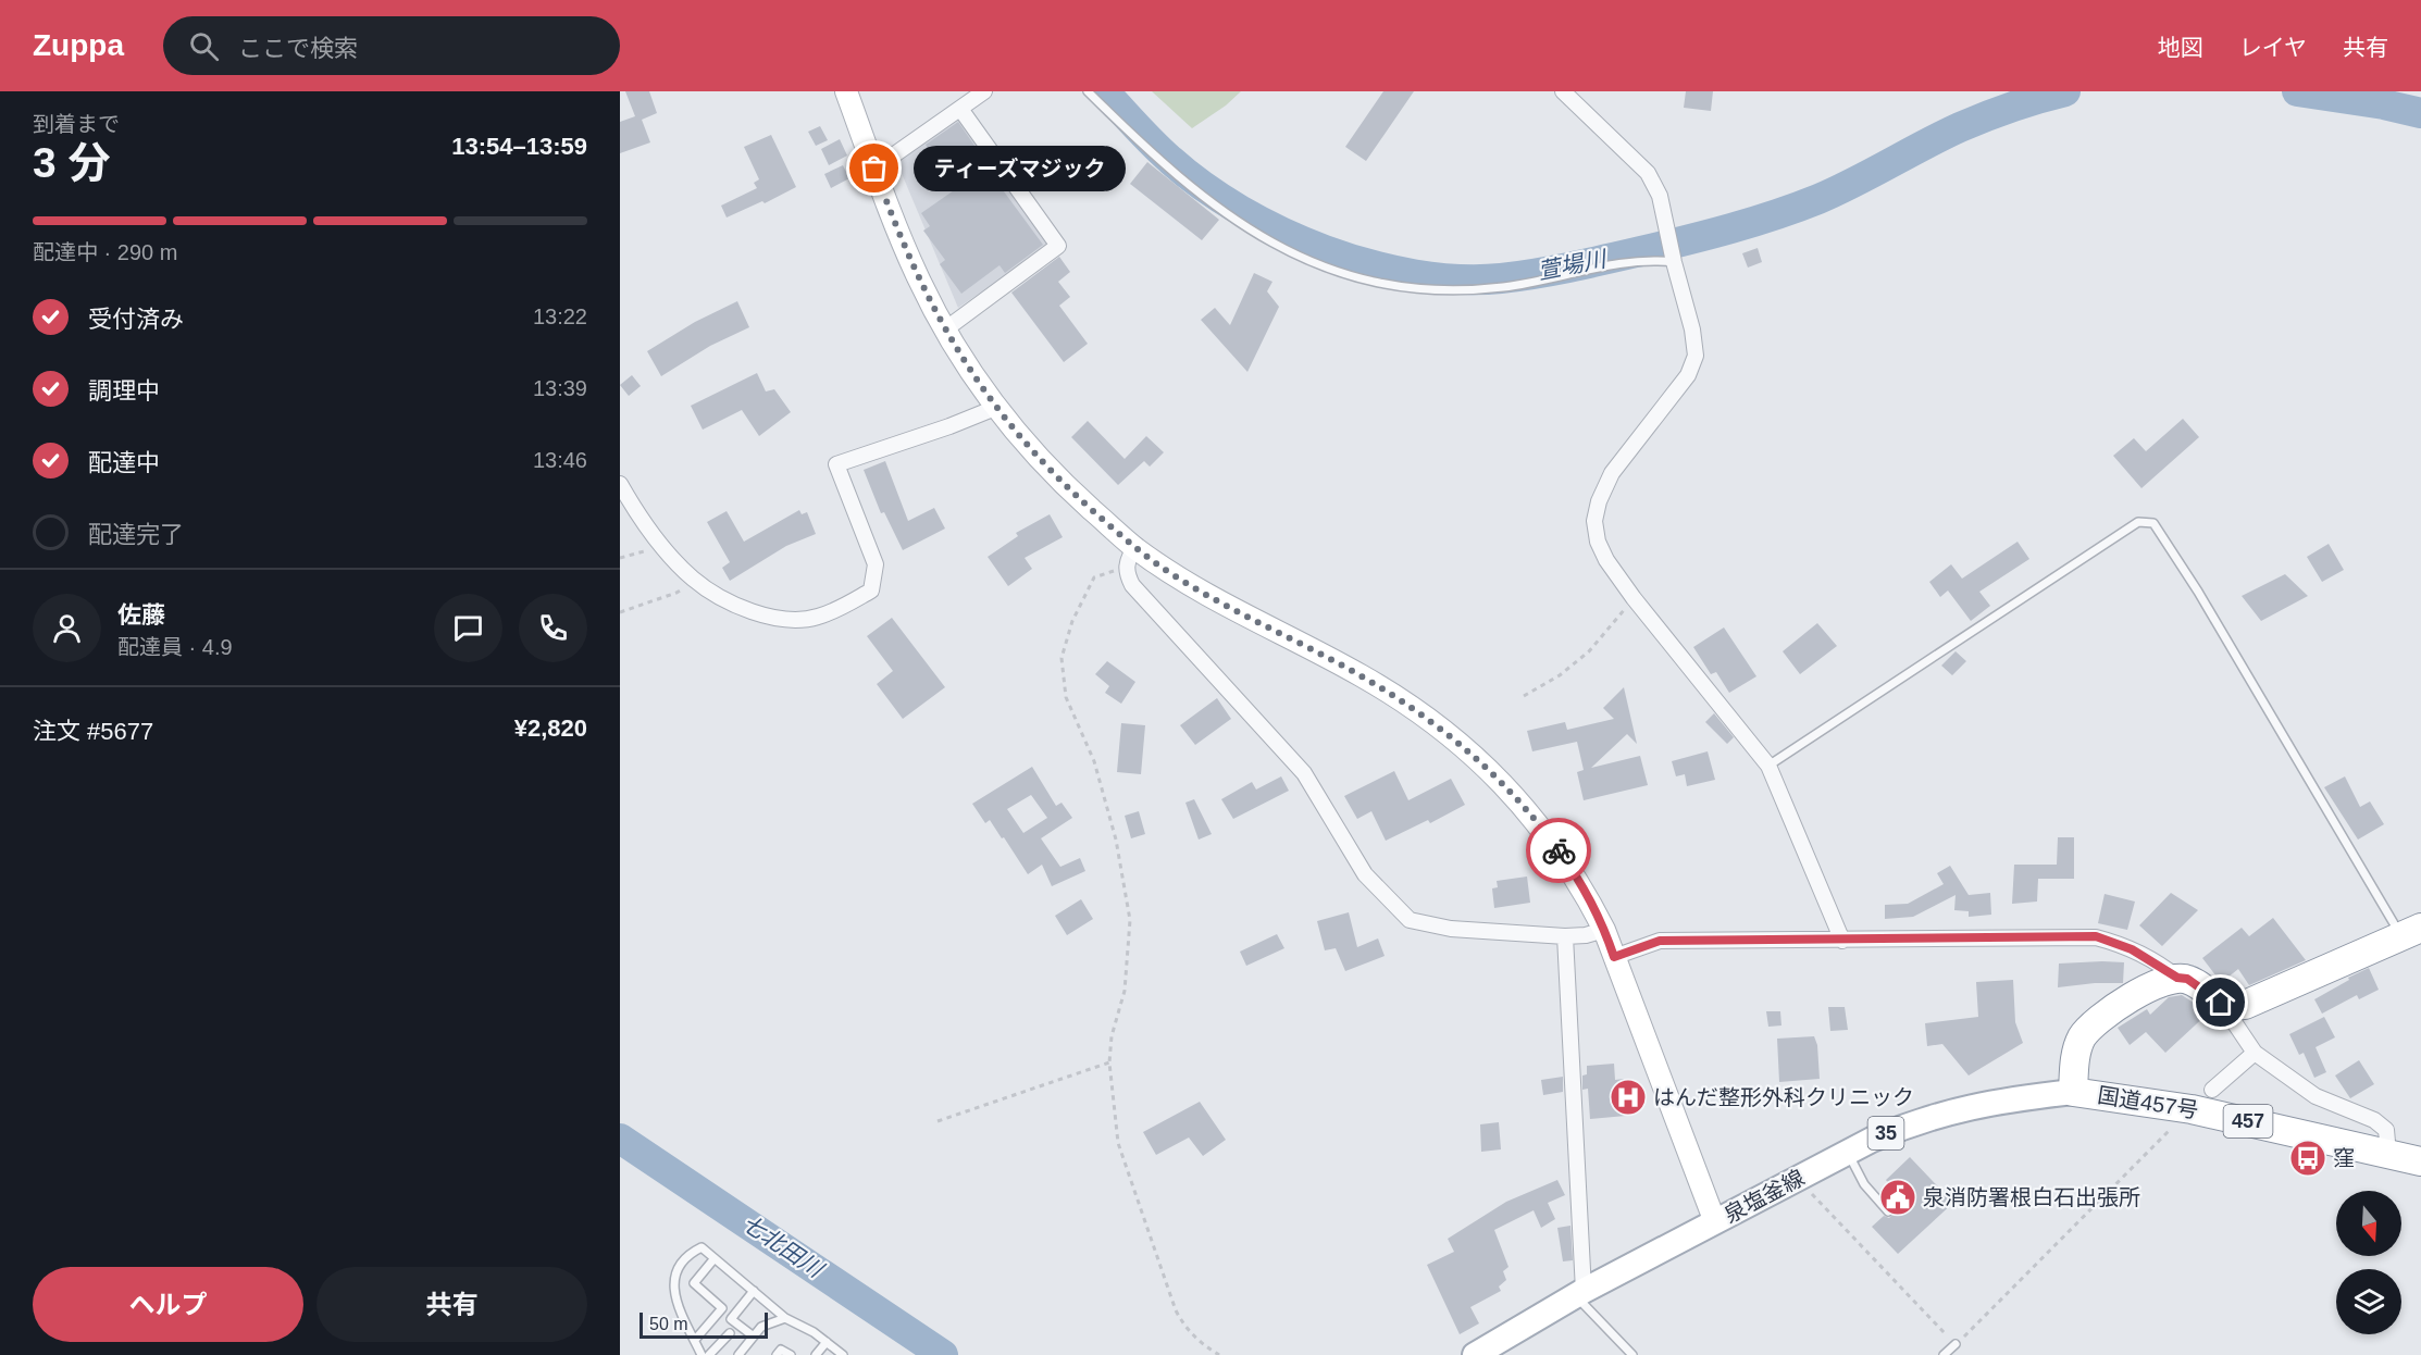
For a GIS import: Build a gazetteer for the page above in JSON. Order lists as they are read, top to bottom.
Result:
{
  "streets": {
    "highway": ["国道457号", "457"],
    "main road": ["35", "泉塩釜線"]
  },
  "crossings": [
    ["国道457号", "泉塩釜線"]
  ],
  "water": ["萱場川", "七北田川"],
  "places": {
    "other": ["ティーズマジック"],
    "hospital": ["はんだ整形外科クリニック"],
    "bus stop": ["窪"],
    "public building": ["泉消防署根白石出張所"]
  },
  "scale_bar": "50 m",
  "north": "bottom",
  "page": {
    "header": "Zuppa",
    "search": "ここで検索",
    "nav": ["地図", "レイヤ", "共有"],
    "heading": ["3 分", "到着まで", "13:54–13:59"],
    "panel": [
      "佐藤",
      "配達員 · 4.9",
      "注文 #5677",
      "¥2,820"
    ],
    "bubble": "ティーズマジック",
    "bar": "配達中 · 290 m",
    "list": [
      ["受付済み", "13:22"],
      ["調理中", "13:39"],
      ["配達中", "13:46"],
      "配達完了"
    ],
    "buttons": ["ヘルプ", "共有"],
    "scale": "50 m"
  }
}
